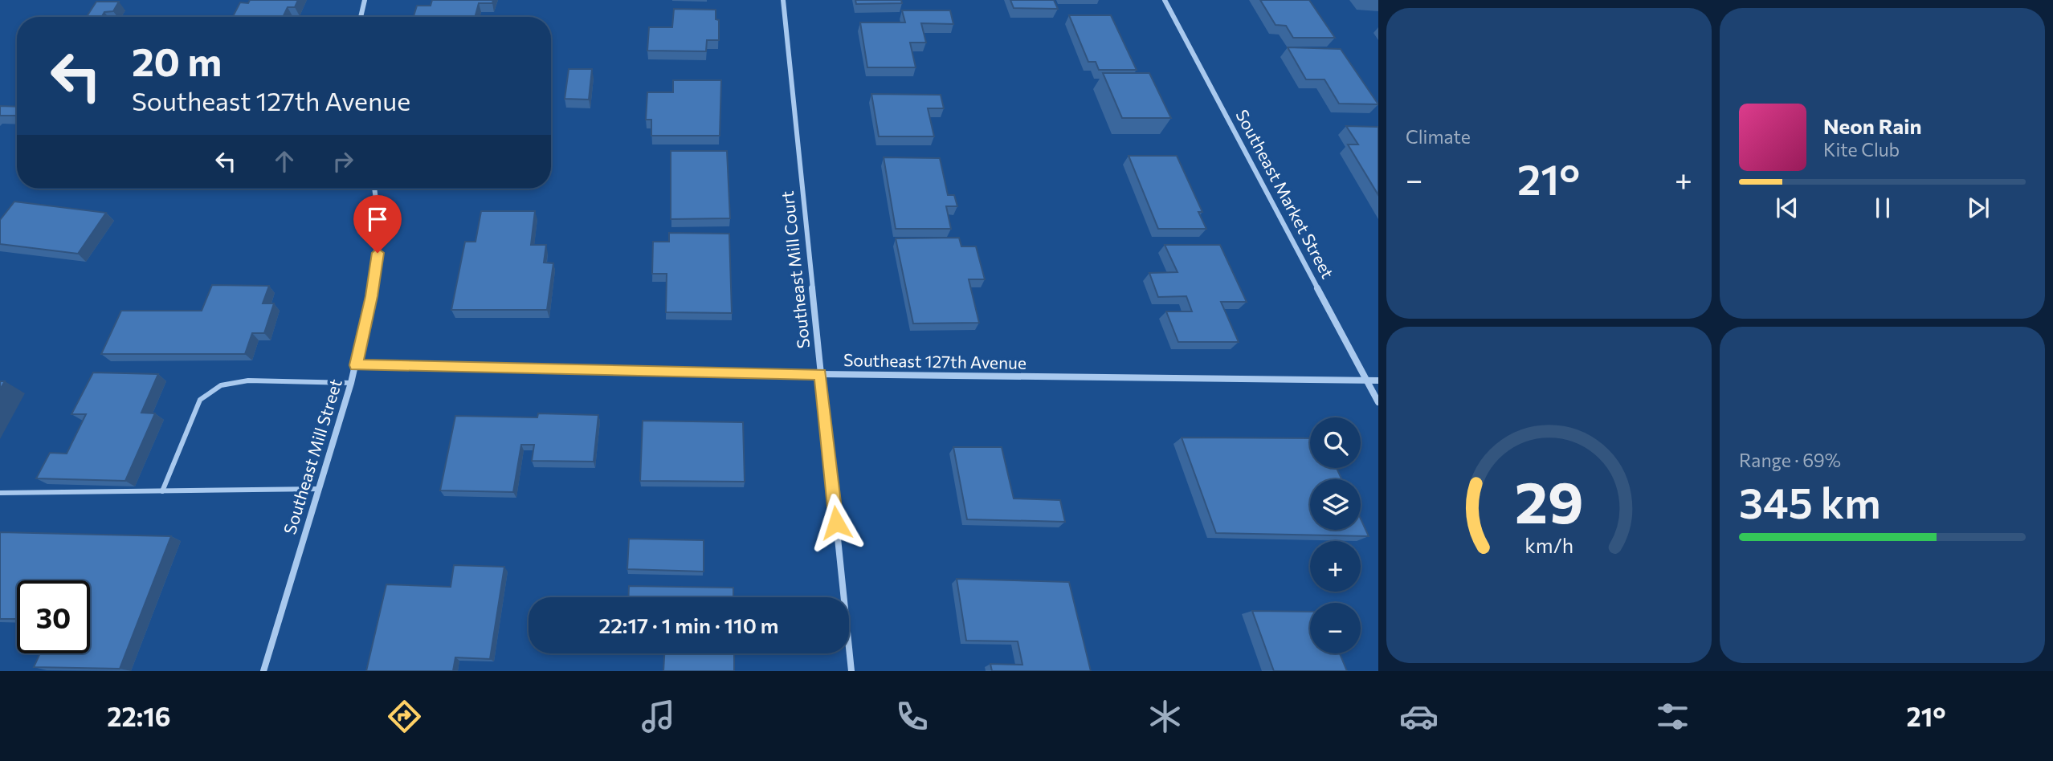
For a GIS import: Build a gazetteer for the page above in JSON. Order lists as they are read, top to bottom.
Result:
{
  "streets": {
    "street": [
      "Southeast Market Street",
      "Southeast Mill Court",
      "Southeast 127th Avenue",
      "Southeast Mill Street"
    ]
  },
  "crossings": [
    ["Southeast Market Street", "Southeast 127th Avenue"],
    ["Southeast Mill Court", "Southeast 127th Avenue"],
    ["Southeast 127th Avenue", "Southeast Mill Street"]
  ],
  "page": {
    "tile": [
      "Climate",
      ["Range · 69%", "345 km"]
    ],
    "turn": ["20 m", "Southeast 127th Avenue"],
    "song": ["Neon Rain", "Kite Club"],
    "heat": ["−", "21°", "+"],
    "map_buttons": ["+", "−"],
    "limit": "30",
    "trip": "22:17 · 1 min · 110 m",
    "tabs": ["22:16", "21°"],
    "gauge": ["29", "km/h"]
  }
}
